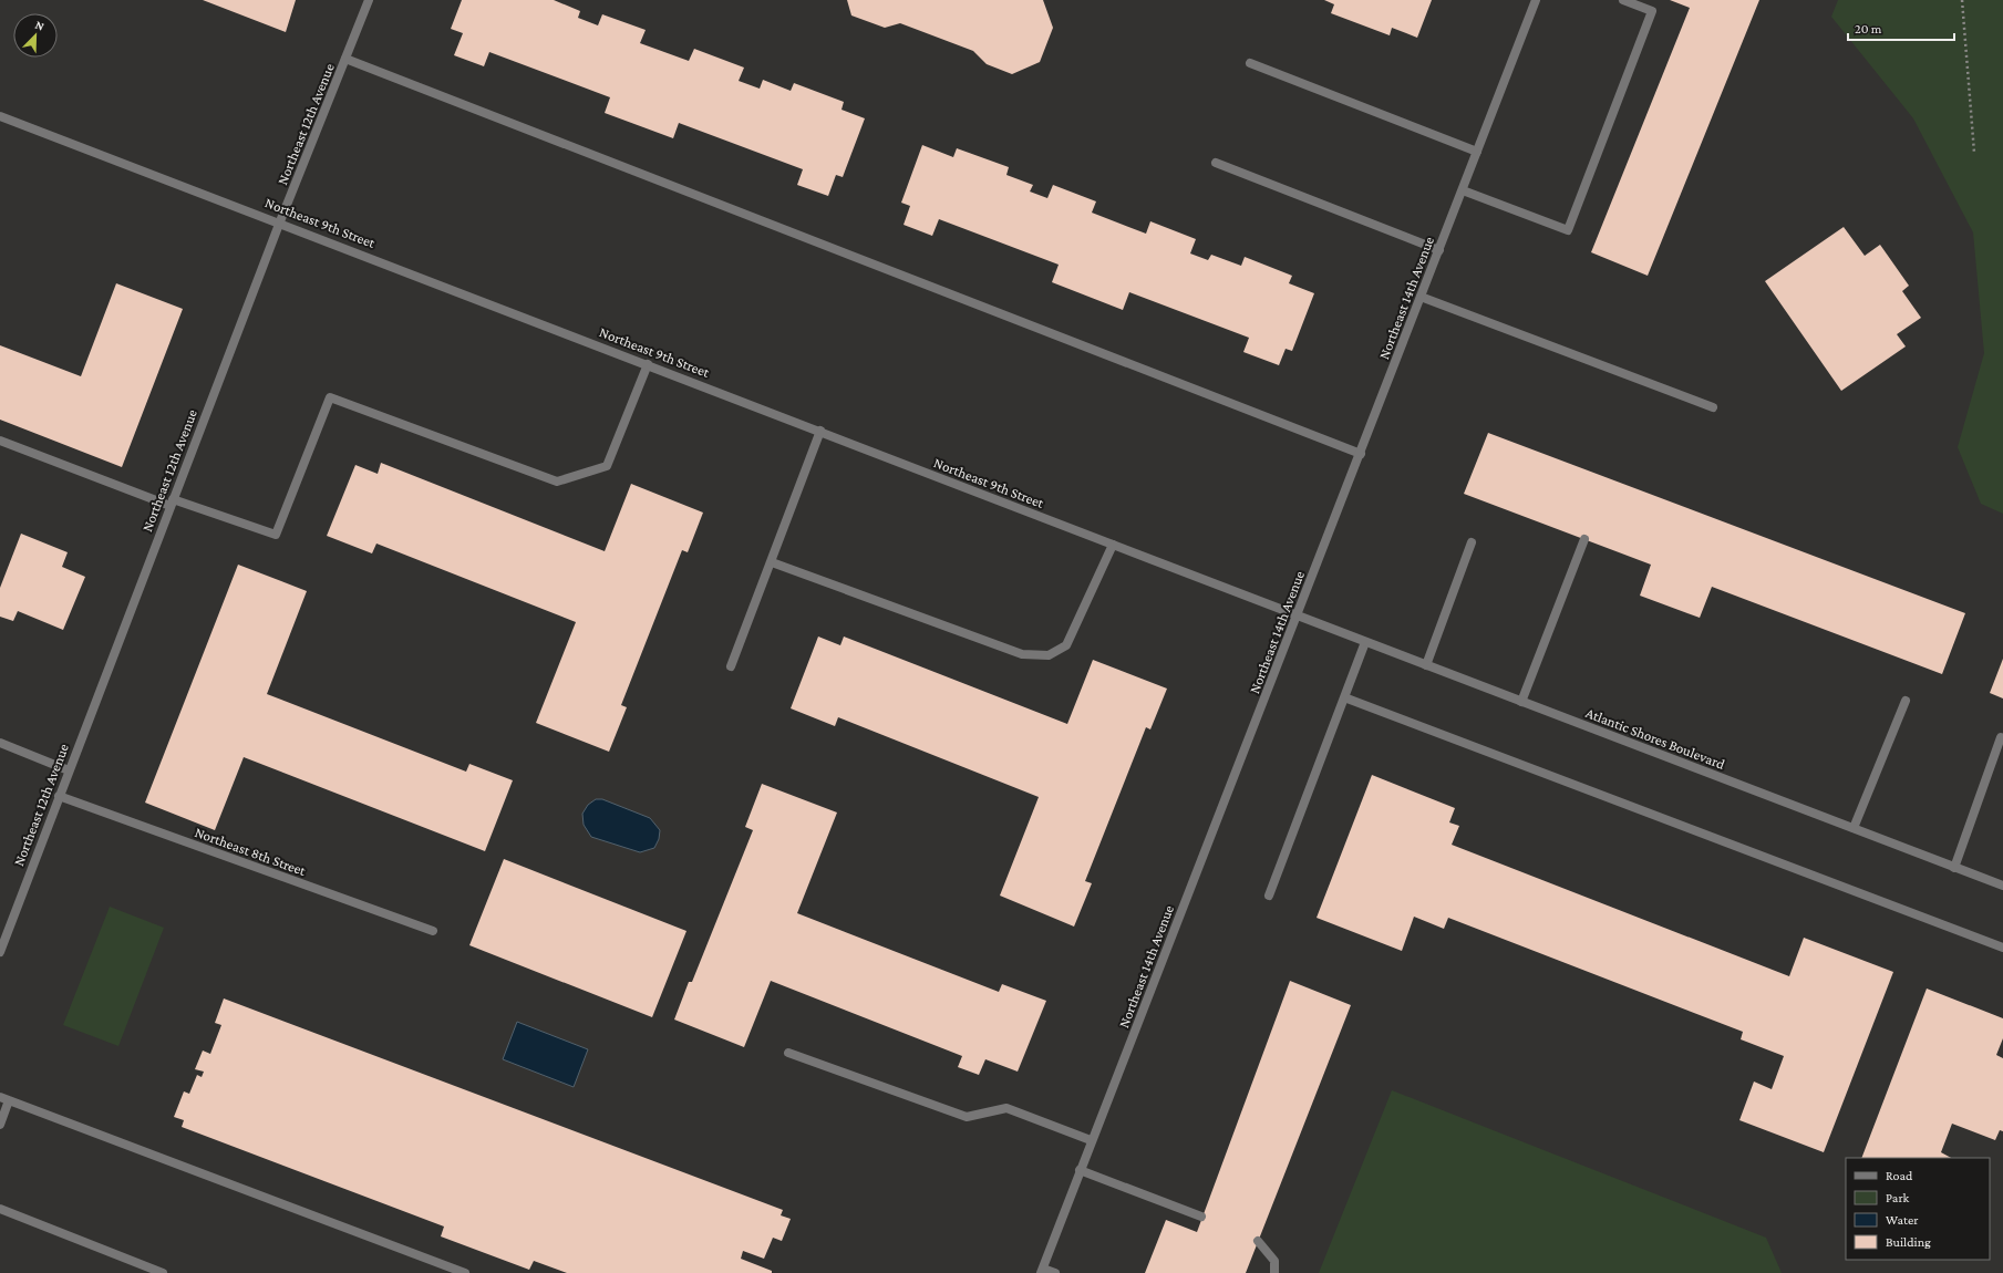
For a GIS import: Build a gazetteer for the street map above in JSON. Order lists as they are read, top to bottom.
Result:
{
  "streets": {
    "street": [
      "Northeast 12th Avenue",
      "Northeast 9th Street",
      "Northeast 14th Avenue",
      "Atlantic Shores Boulevard",
      "Northeast 8th Street"
    ]
  },
  "crossings": [
    ["Northeast 12th Avenue", "Northeast 9th Street"],
    ["Northeast 12th Avenue", "Northeast 8th Street"],
    ["Northeast 9th Street", "Northeast 14th Avenue"],
    ["Northeast 9th Street", "Atlantic Shores Boulevard"],
    ["Northeast 14th Avenue", "Atlantic Shores Boulevard"]
  ],
  "legend": [
    "Road",
    "Park",
    "Water",
    "Building"
  ],
  "scale_bar": "20 m",
  "north": "top right"
}
